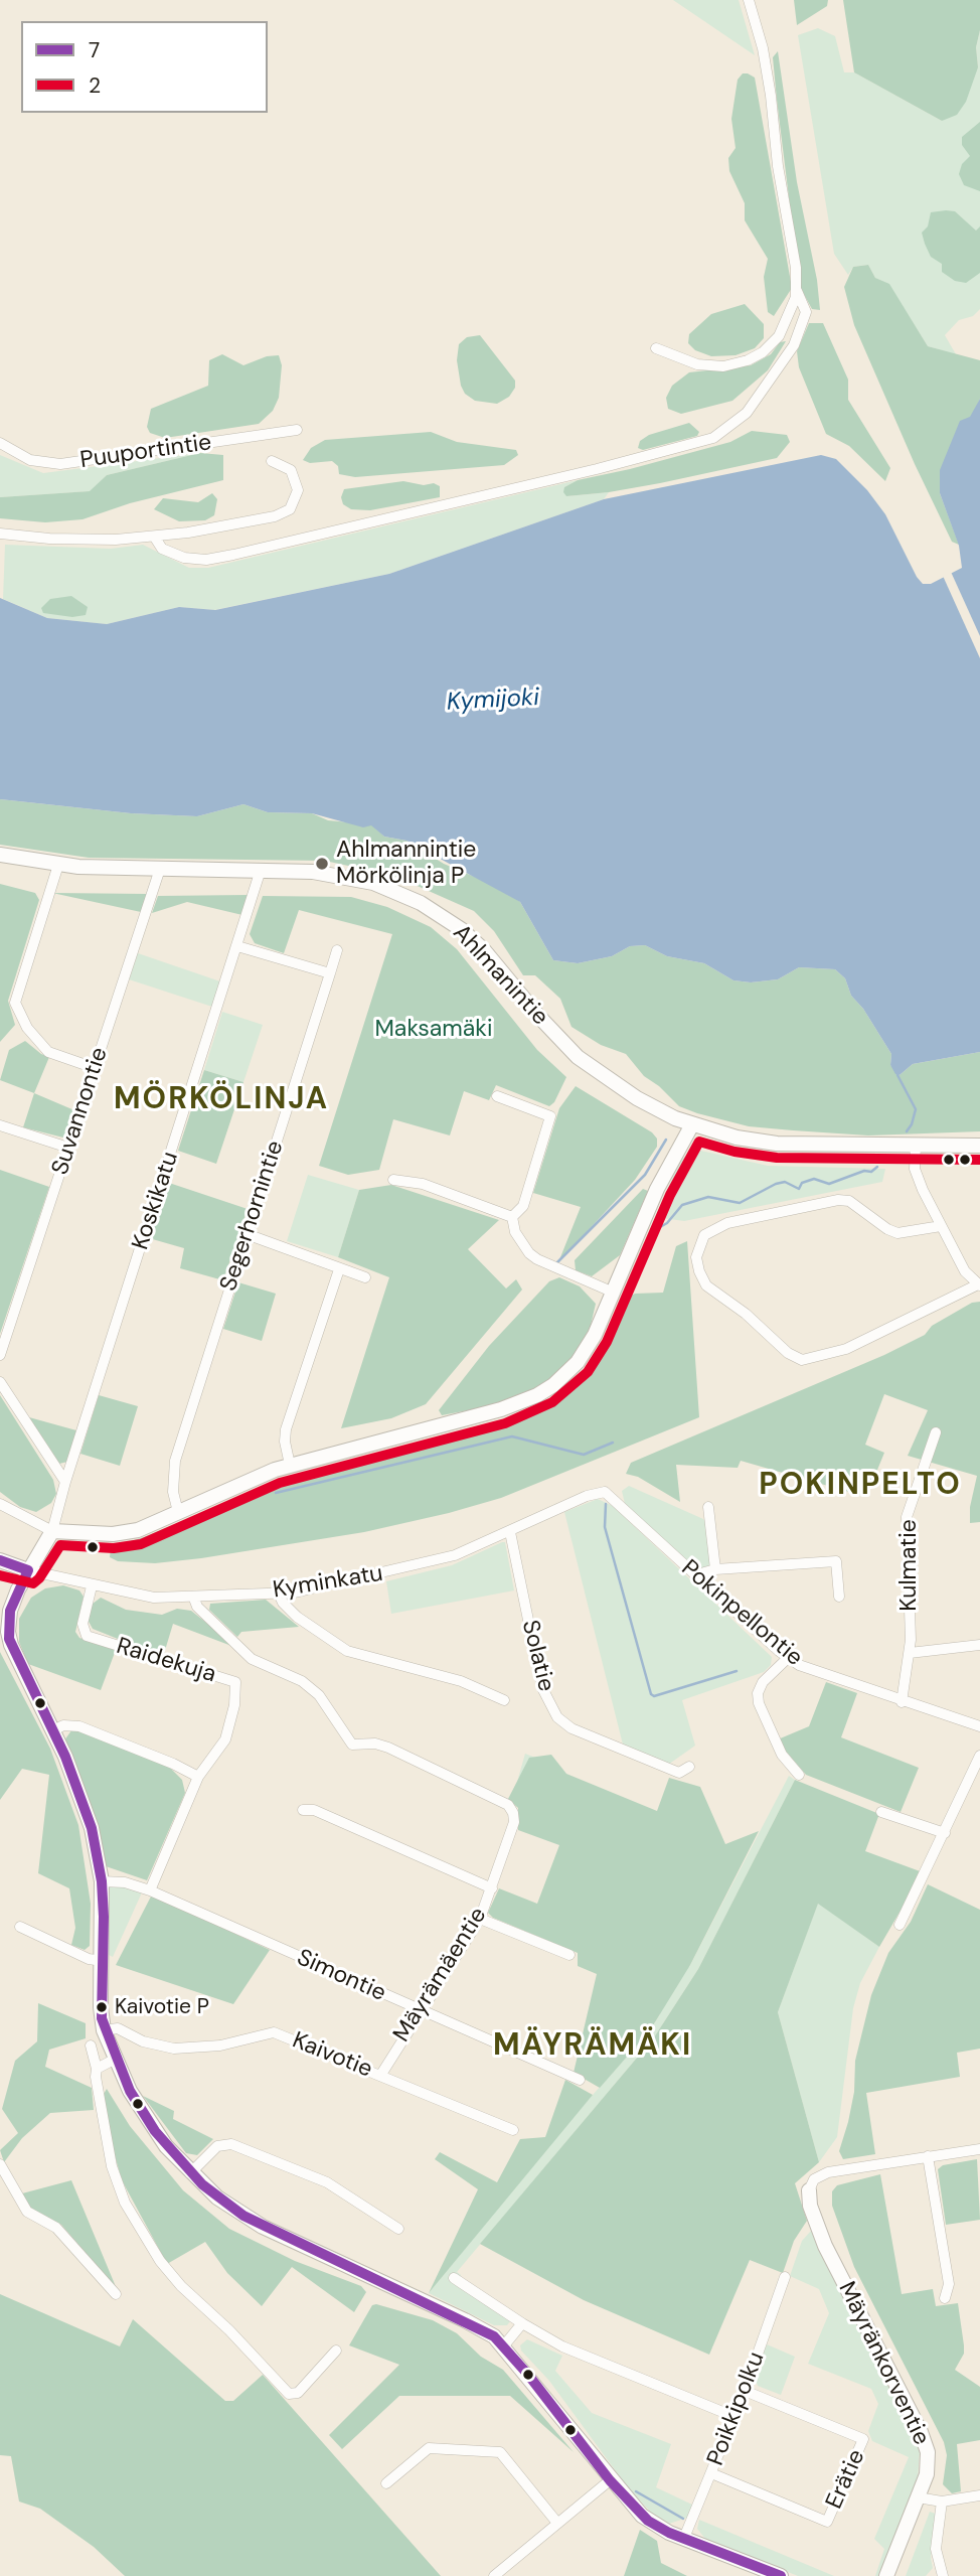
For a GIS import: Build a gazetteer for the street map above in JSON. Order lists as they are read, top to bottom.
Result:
{
  "streets": {
    "street": [
      "Puuportintie",
      "Ahlmanintie",
      "Suvannontie",
      "Koskikatu",
      "Segerhornintie",
      "Kulmatie",
      "Kyminkatu",
      "Pokinpellontie",
      "Solatie",
      "Raidekuja",
      "Mäyrämäentie",
      "Simontie",
      "Kaivotie",
      "Mäyränkorventie",
      "Poikkipolku",
      "Erätie"
    ]
  },
  "crossings": [
    ["Ahlmanintie", "Suvannontie"],
    ["Ahlmanintie", "Koskikatu"],
    ["Kulmatie", "Pokinpellontie"],
    ["Kyminkatu", "Pokinpellontie"],
    ["Kyminkatu", "Solatie"],
    ["Kyminkatu", "Raidekuja"],
    ["Kyminkatu", "Mäyrämäentie"],
    ["Mäyrämäentie", "Simontie"],
    ["Mäyrämäentie", "Kaivotie"],
    ["Poikkipolku", "Erätie"]
  ],
  "districts": ["MÖRKÖLINJA", "POKINPELTO", "MÄYRÄMÄKI"],
  "water": ["Kymijoki"],
  "parks": ["Maksamäki"],
  "places": ["Ahlmannintie Mörkölinja P", "Kaivotie P"],
  "lines": ["transit line 2", "transit line 7"],
  "legend": ["7", "2"]
}
